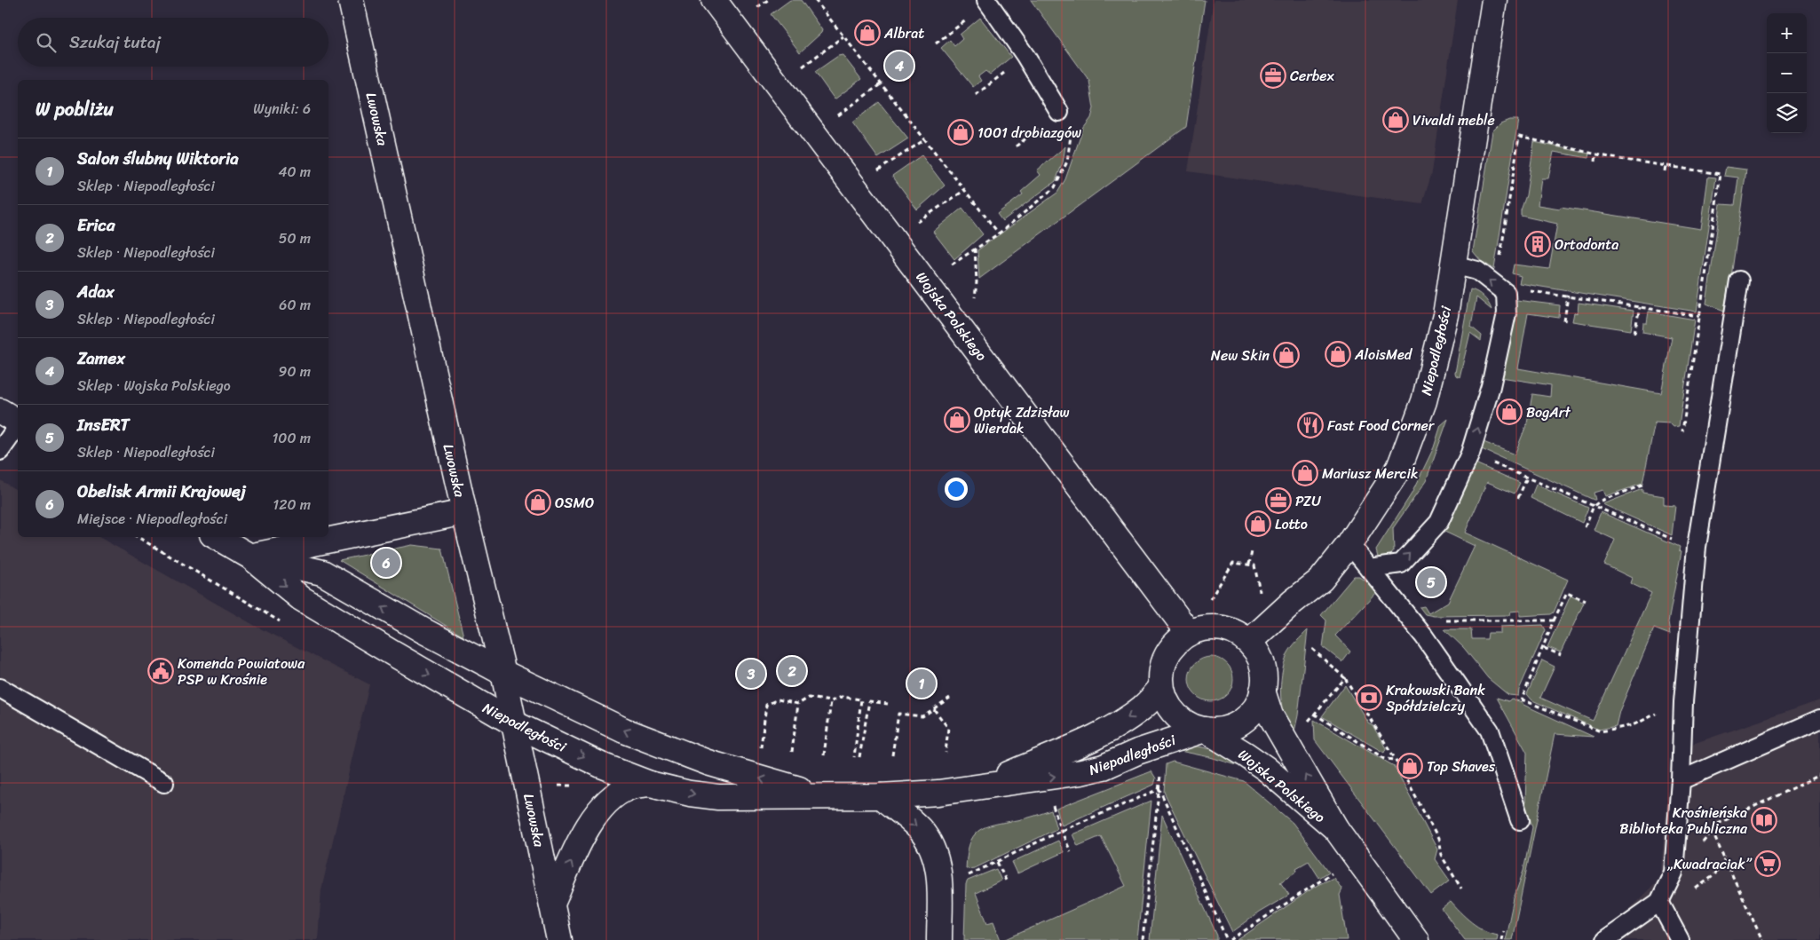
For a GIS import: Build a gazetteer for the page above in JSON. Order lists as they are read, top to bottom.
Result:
{
  "streets": {
    "main road": ["Lwowska", "Wojska Polskiego", "Niepodległości"]
  },
  "crossings": [
    ["Lwowska", "Niepodległości"],
    ["Wojska Polskiego", "Niepodległości"]
  ],
  "places": {
    "shop": [
      "Albrat",
      "Vivaldi meble",
      "1001 drobiazgów",
      "AloisMed",
      "New Skin",
      "BogArt",
      "Optyk Zdzisław Wierdak",
      "Mariusz Mercik",
      "OSMO",
      "Lotto",
      "Top Shaves"
    ],
    "office": ["Cerbex", "PZU"],
    "building": ["Ortodonta"],
    "restaurant": ["Fast Food Corner"],
    "public building": ["Komenda Powiatowa PSP w Krośnie"],
    "bank": ["Krakowski Bank Spółdzielczy"],
    "library": ["Krośnieńska Biblioteka Publiczna"],
    "supermarket": ["„Kwadraciak”"]
  },
  "page": {
    "map_buttons": ["+", "−"],
    "search": "Szukaj tutaj",
    "pins": [
      "4",
      "6",
      "5",
      "2",
      "3",
      "1"
    ],
    "heading": ["W pobliżu", "Wyniki: 6"],
    "list": [
      {
        "mark": "1",
        "name": "Salon ślubny Wiktoria",
        "note": "Sklep · Niepodległości",
        "value": "40 m"
      },
      {
        "mark": "2",
        "name": "Erica",
        "note": "Sklep · Niepodległości",
        "value": "50 m"
      },
      {
        "mark": "3",
        "name": "Adax",
        "note": "Sklep · Niepodległości",
        "value": "60 m"
      },
      {
        "mark": "4",
        "name": "Zamex",
        "note": "Sklep · Wojska Polskiego",
        "value": "90 m"
      },
      {
        "mark": "5",
        "name": "InsERT",
        "note": "Sklep · Niepodległości",
        "value": "100 m"
      },
      {
        "mark": "6",
        "name": "Obelisk Armii Krajowej",
        "note": "Miejsce · Niepodległości",
        "value": "120 m"
      }
    ]
  }
}
